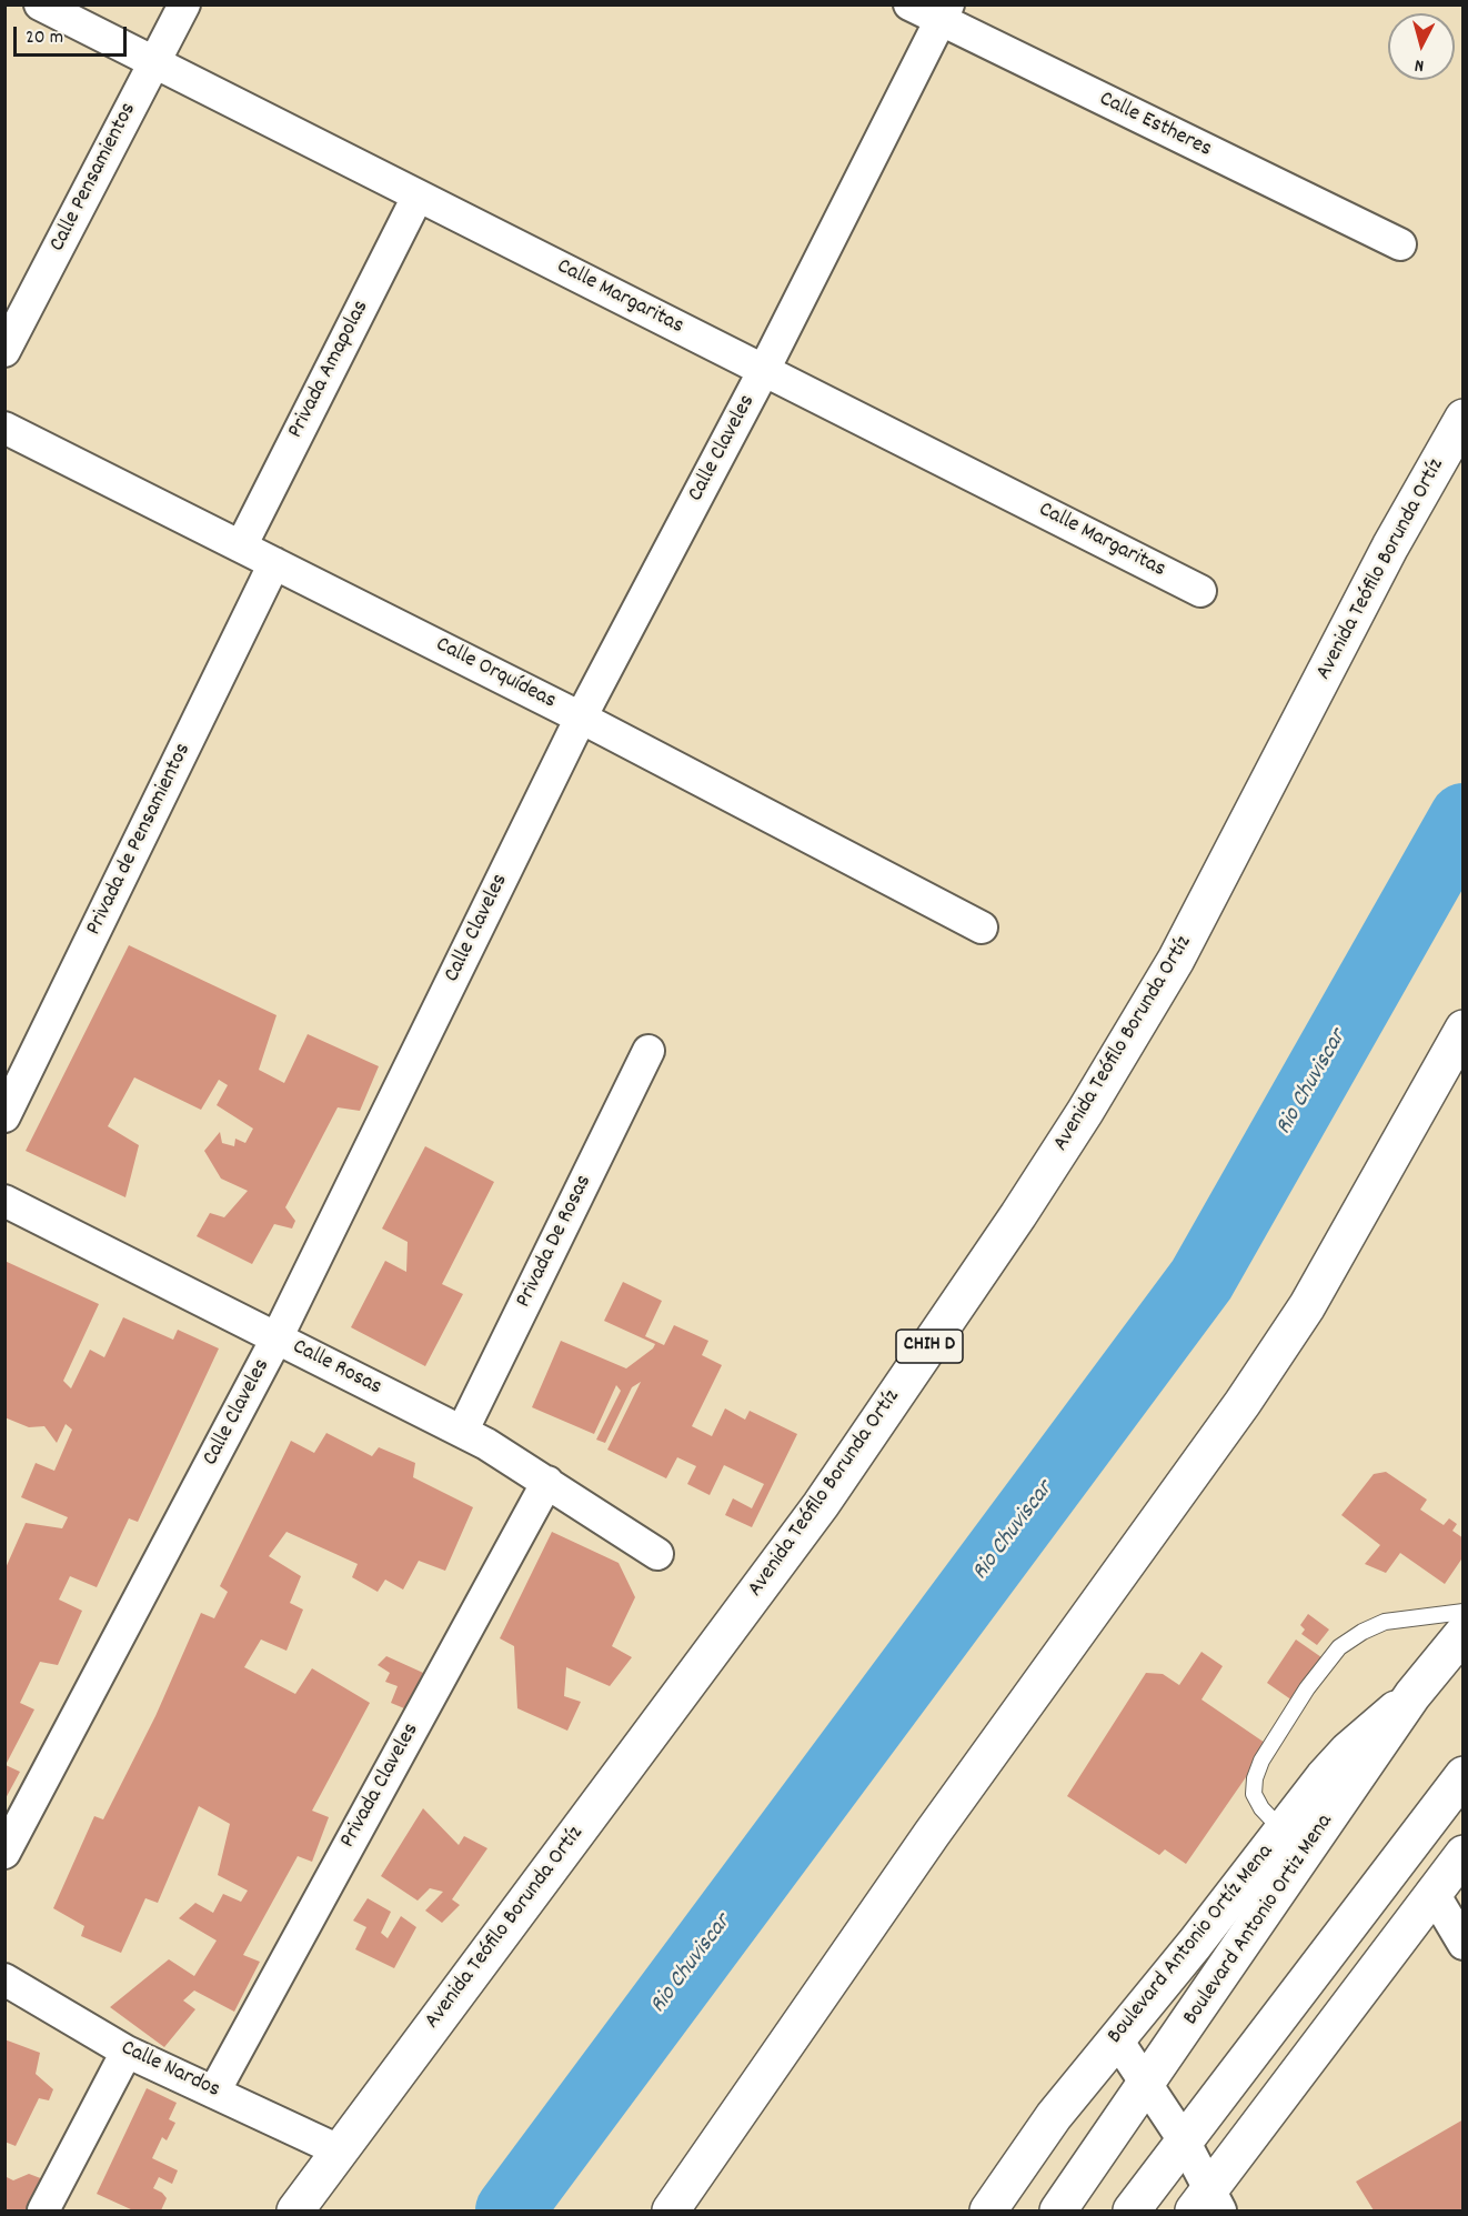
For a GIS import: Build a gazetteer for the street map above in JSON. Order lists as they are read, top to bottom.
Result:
{
  "streets": {
    "main road": [
      "Avenida Teófilo Borunda Ortíz",
      "CHIH D",
      "Boulevard Antonio Ortiz Mena",
      "Boulevard Antonio Ortíz Mena"
    ],
    "street": [
      "Calle Estheres",
      "Calle Pensamientos",
      "Calle Margaritas",
      "Privada Amapolas",
      "Calle Claveles",
      "Calle Orquídeas",
      "Privada de Pensamientos",
      "Privada De Rosas",
      "Calle Rosas",
      "Privada Claveles",
      "Calle Nardos"
    ]
  },
  "crossings": [
    ["Calle Estheres", "Calle Claveles"],
    ["Calle Pensamientos", "Calle Margaritas"],
    ["Calle Margaritas", "Privada Amapolas"],
    ["Calle Margaritas", "Calle Claveles"],
    ["Privada Amapolas", "Calle Orquídeas"],
    ["Calle Claveles", "Calle Orquídeas"],
    ["Calle Claveles", "Calle Rosas"],
    ["Avenida Teófilo Borunda Ortíz", "Calle Nardos"],
    ["Calle Orquídeas", "Privada de Pensamientos"],
    ["Privada De Rosas", "Calle Rosas"],
    ["Calle Rosas", "Privada Claveles"],
    ["Privada Claveles", "Calle Nardos"],
    ["Boulevard Antonio Ortiz Mena", "Boulevard Antonio Ortíz Mena"]
  ],
  "water": ["Rio Chuviscar"],
  "scale_bar": "20 m",
  "north": "bottom"
}
